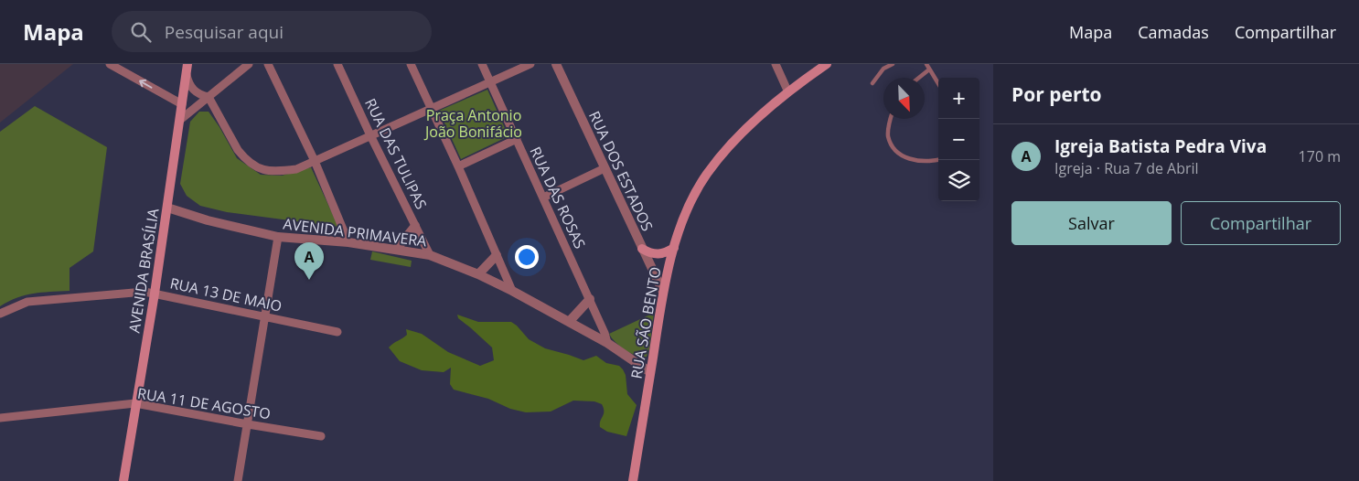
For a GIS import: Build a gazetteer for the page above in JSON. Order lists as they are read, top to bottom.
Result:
{
  "streets": {
    "main road": ["AVENIDA BRASÍLIA", "RUA SÃO BENTO"],
    "street": [
      "RUA DAS TULIPAS",
      "RUA DOS ESTADOS",
      "RUA DAS ROSAS",
      "AVENIDA PRIMAVERA",
      "RUA 13 DE MAIO",
      "RUA 11 DE AGOSTO"
    ]
  },
  "crossings": [
    ["RUA DAS TULIPAS", "AVENIDA PRIMAVERA"],
    ["RUA DOS ESTADOS", "RUA SÃO BENTO"],
    ["RUA DAS ROSAS", "AVENIDA PRIMAVERA"],
    ["AVENIDA PRIMAVERA", "AVENIDA BRASÍLIA"],
    ["AVENIDA PRIMAVERA", "RUA SÃO BENTO"],
    ["AVENIDA BRASÍLIA", "RUA 13 DE MAIO"],
    ["AVENIDA BRASÍLIA", "RUA 11 DE AGOSTO"]
  ],
  "parks": ["Praça Antonio João Bonifácio"],
  "north": "bottom right",
  "page": {
    "header": "Mapa",
    "search": "Pesquisar aqui",
    "nav": ["Mapa", "Camadas", "Compartilhar"],
    "heading": "Por perto",
    "map_buttons": ["+", "−"],
    "list": [
      {
        "mark": "A",
        "name": "Igreja Batista Pedra Viva",
        "note": "Igreja · Rua 7 de Abril",
        "value": "170 m"
      }
    ],
    "buttons": ["Salvar", "Compartilhar"],
    "pins": "A"
  }
}
